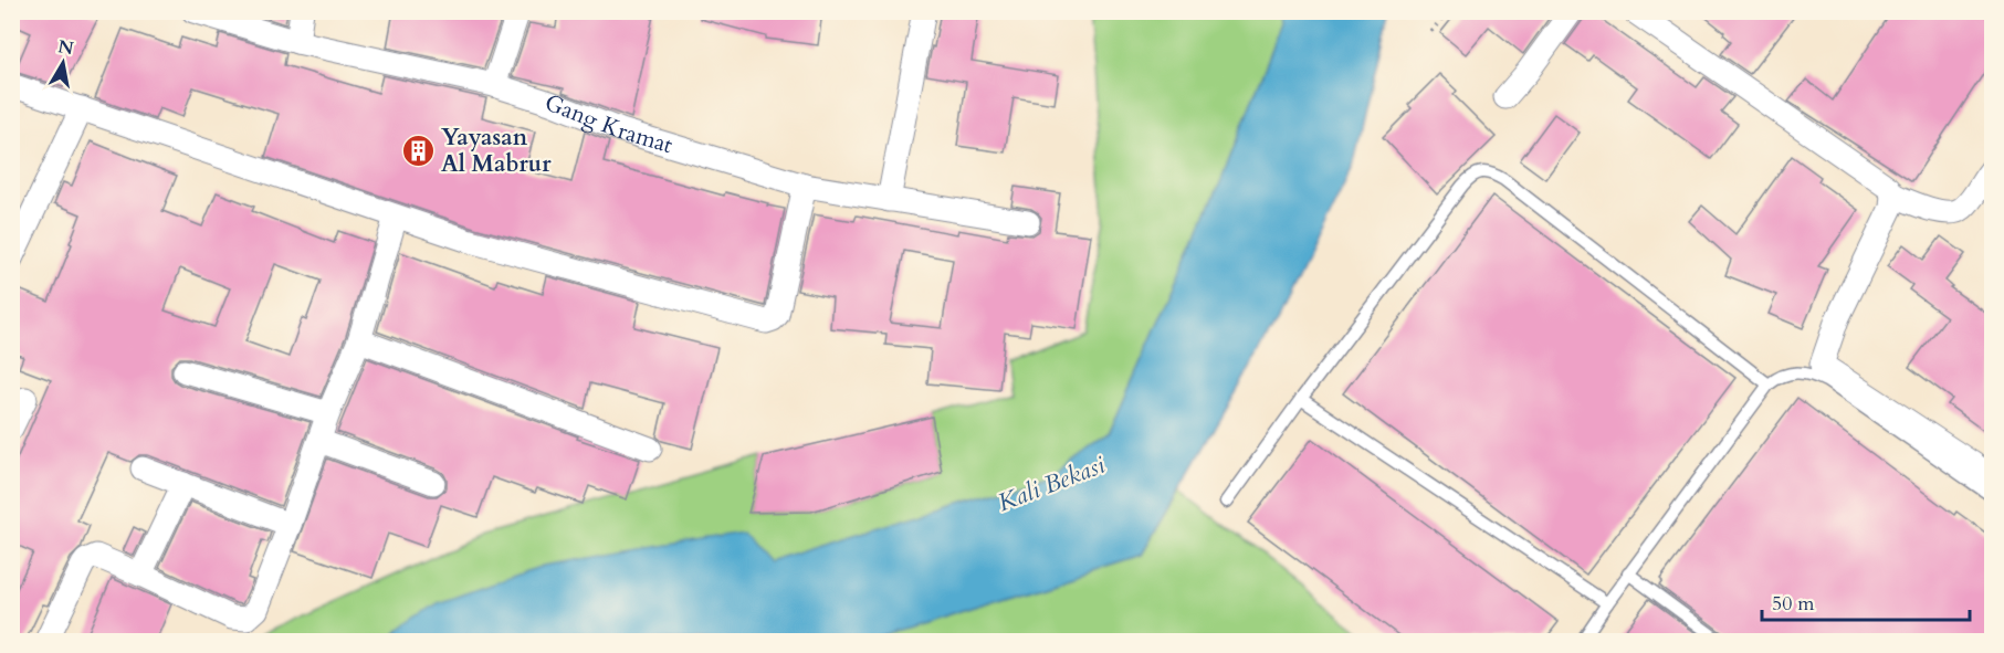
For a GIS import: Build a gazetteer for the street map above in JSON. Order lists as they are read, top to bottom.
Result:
{
  "streets": {
    "street": ["Gang Kramat"]
  },
  "water": ["Kali Bekasi"],
  "places": {
    "building": ["Yayasan Al Mabrur"]
  },
  "scale_bar": "50 m",
  "north": "top"
}
